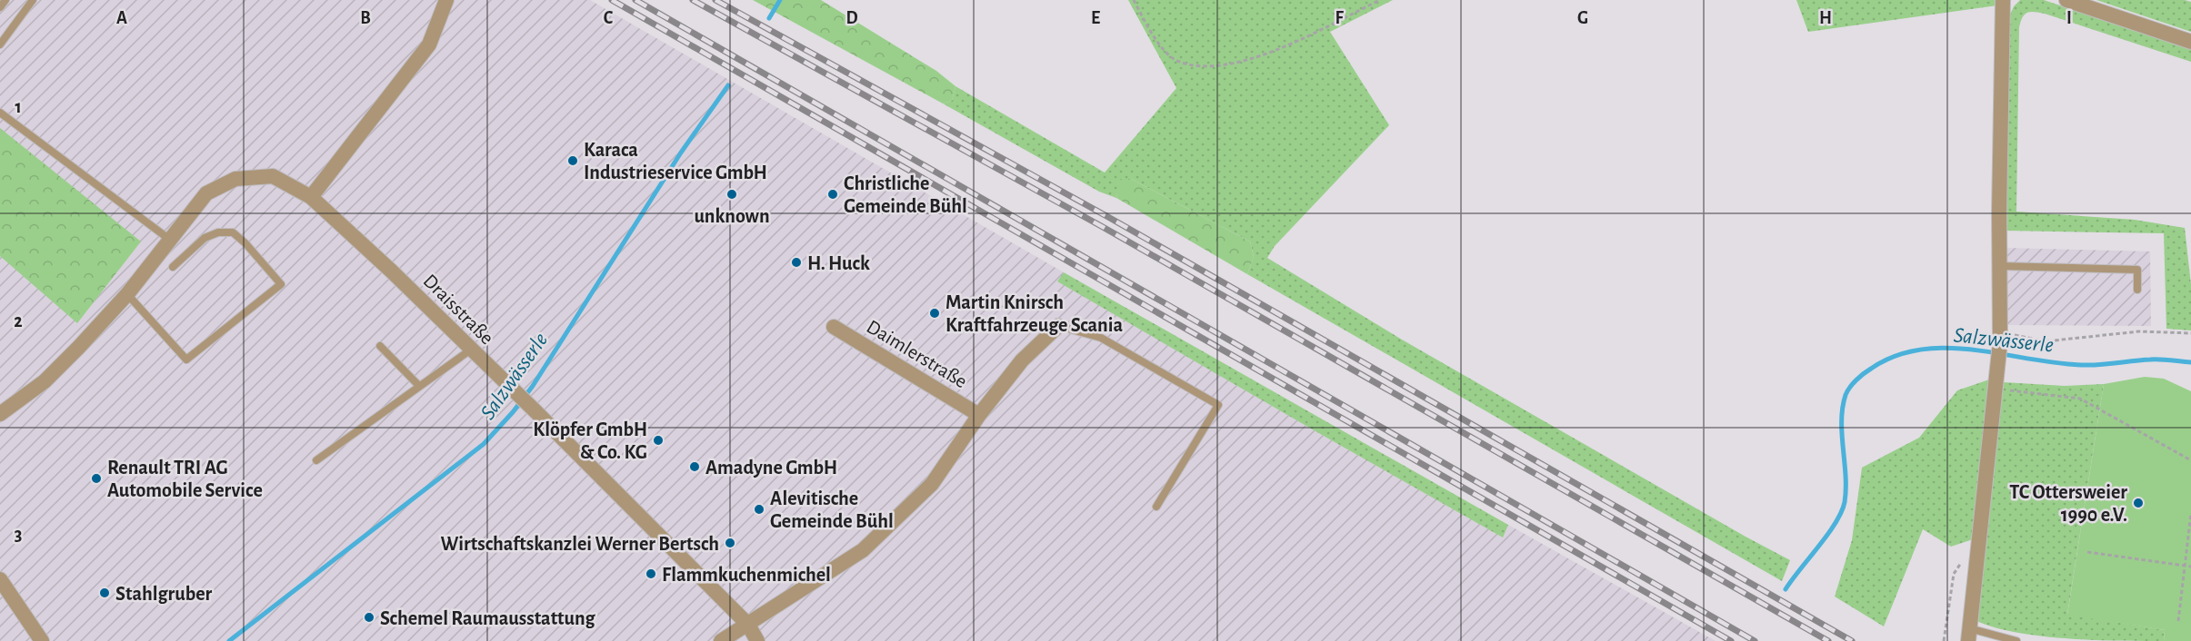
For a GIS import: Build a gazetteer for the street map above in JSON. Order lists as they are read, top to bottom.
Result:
{
  "streets": {
    "street": ["Draisstraße", "Daimlerstraße"]
  },
  "crossings": [
    ["Draisstraße", "Daimlerstraße"]
  ],
  "water": ["Salzwässerle"],
  "places": [
    "Karaca Industrieservice GmbH",
    "unknown",
    "Christliche Gemeinde Bühl",
    "H. Huck",
    "Martin Knirsch Kraftfahrzeuge Scania",
    "Klöpfer GmbH & Co. KG",
    "Amadyne GmbH",
    "Renault TRI AG Automobile Service",
    "TC Ottersweier 1990 e.V.",
    "Alevitische Gemeinde Bühl",
    "Wirtschaftskanzlei Werner Bertsch",
    "Flammkuchenmichel",
    "Stahlgruber",
    "Schemel Raumausstattung"
  ],
  "grid": {
    "columns": [
      "A",
      "B",
      "C",
      "D",
      "E",
      "F",
      "G",
      "H",
      "I"
    ],
    "rows": ["1", "2", "3"]
  }
}
